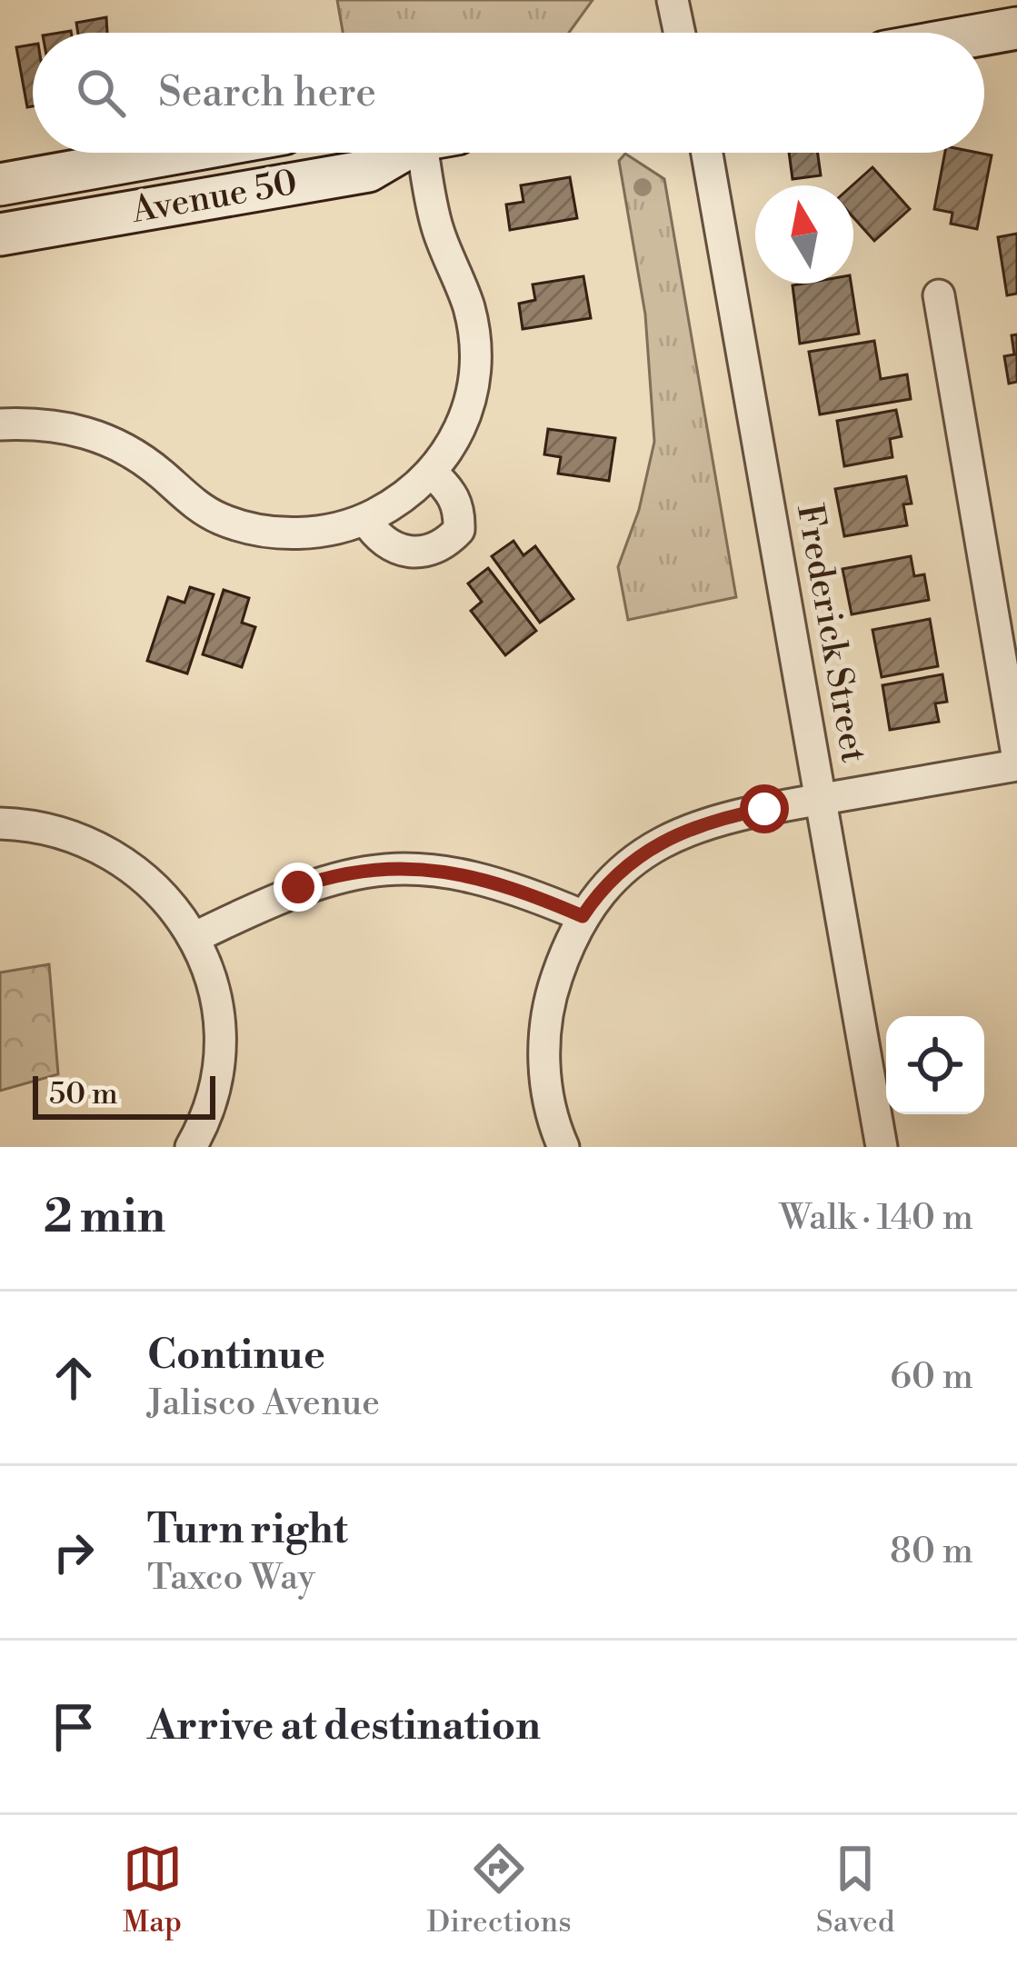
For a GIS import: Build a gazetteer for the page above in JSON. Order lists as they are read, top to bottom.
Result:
{
  "streets": {
    "main road": ["Avenue 50"],
    "street": ["Frederick Street"]
  },
  "scale_bar": "50 m",
  "north": "top",
  "page": {
    "search": "Search here",
    "scale": "50 m",
    "heading": ["2 min", "Walk · 140 m"],
    "list": [
      ["Continue", "Jalisco Avenue", "60 m"],
      ["Turn right", "Taxco Way", "80 m"],
      "Arrive at destination"
    ],
    "nav": ["Map", "Directions", "Saved"]
  }
}
